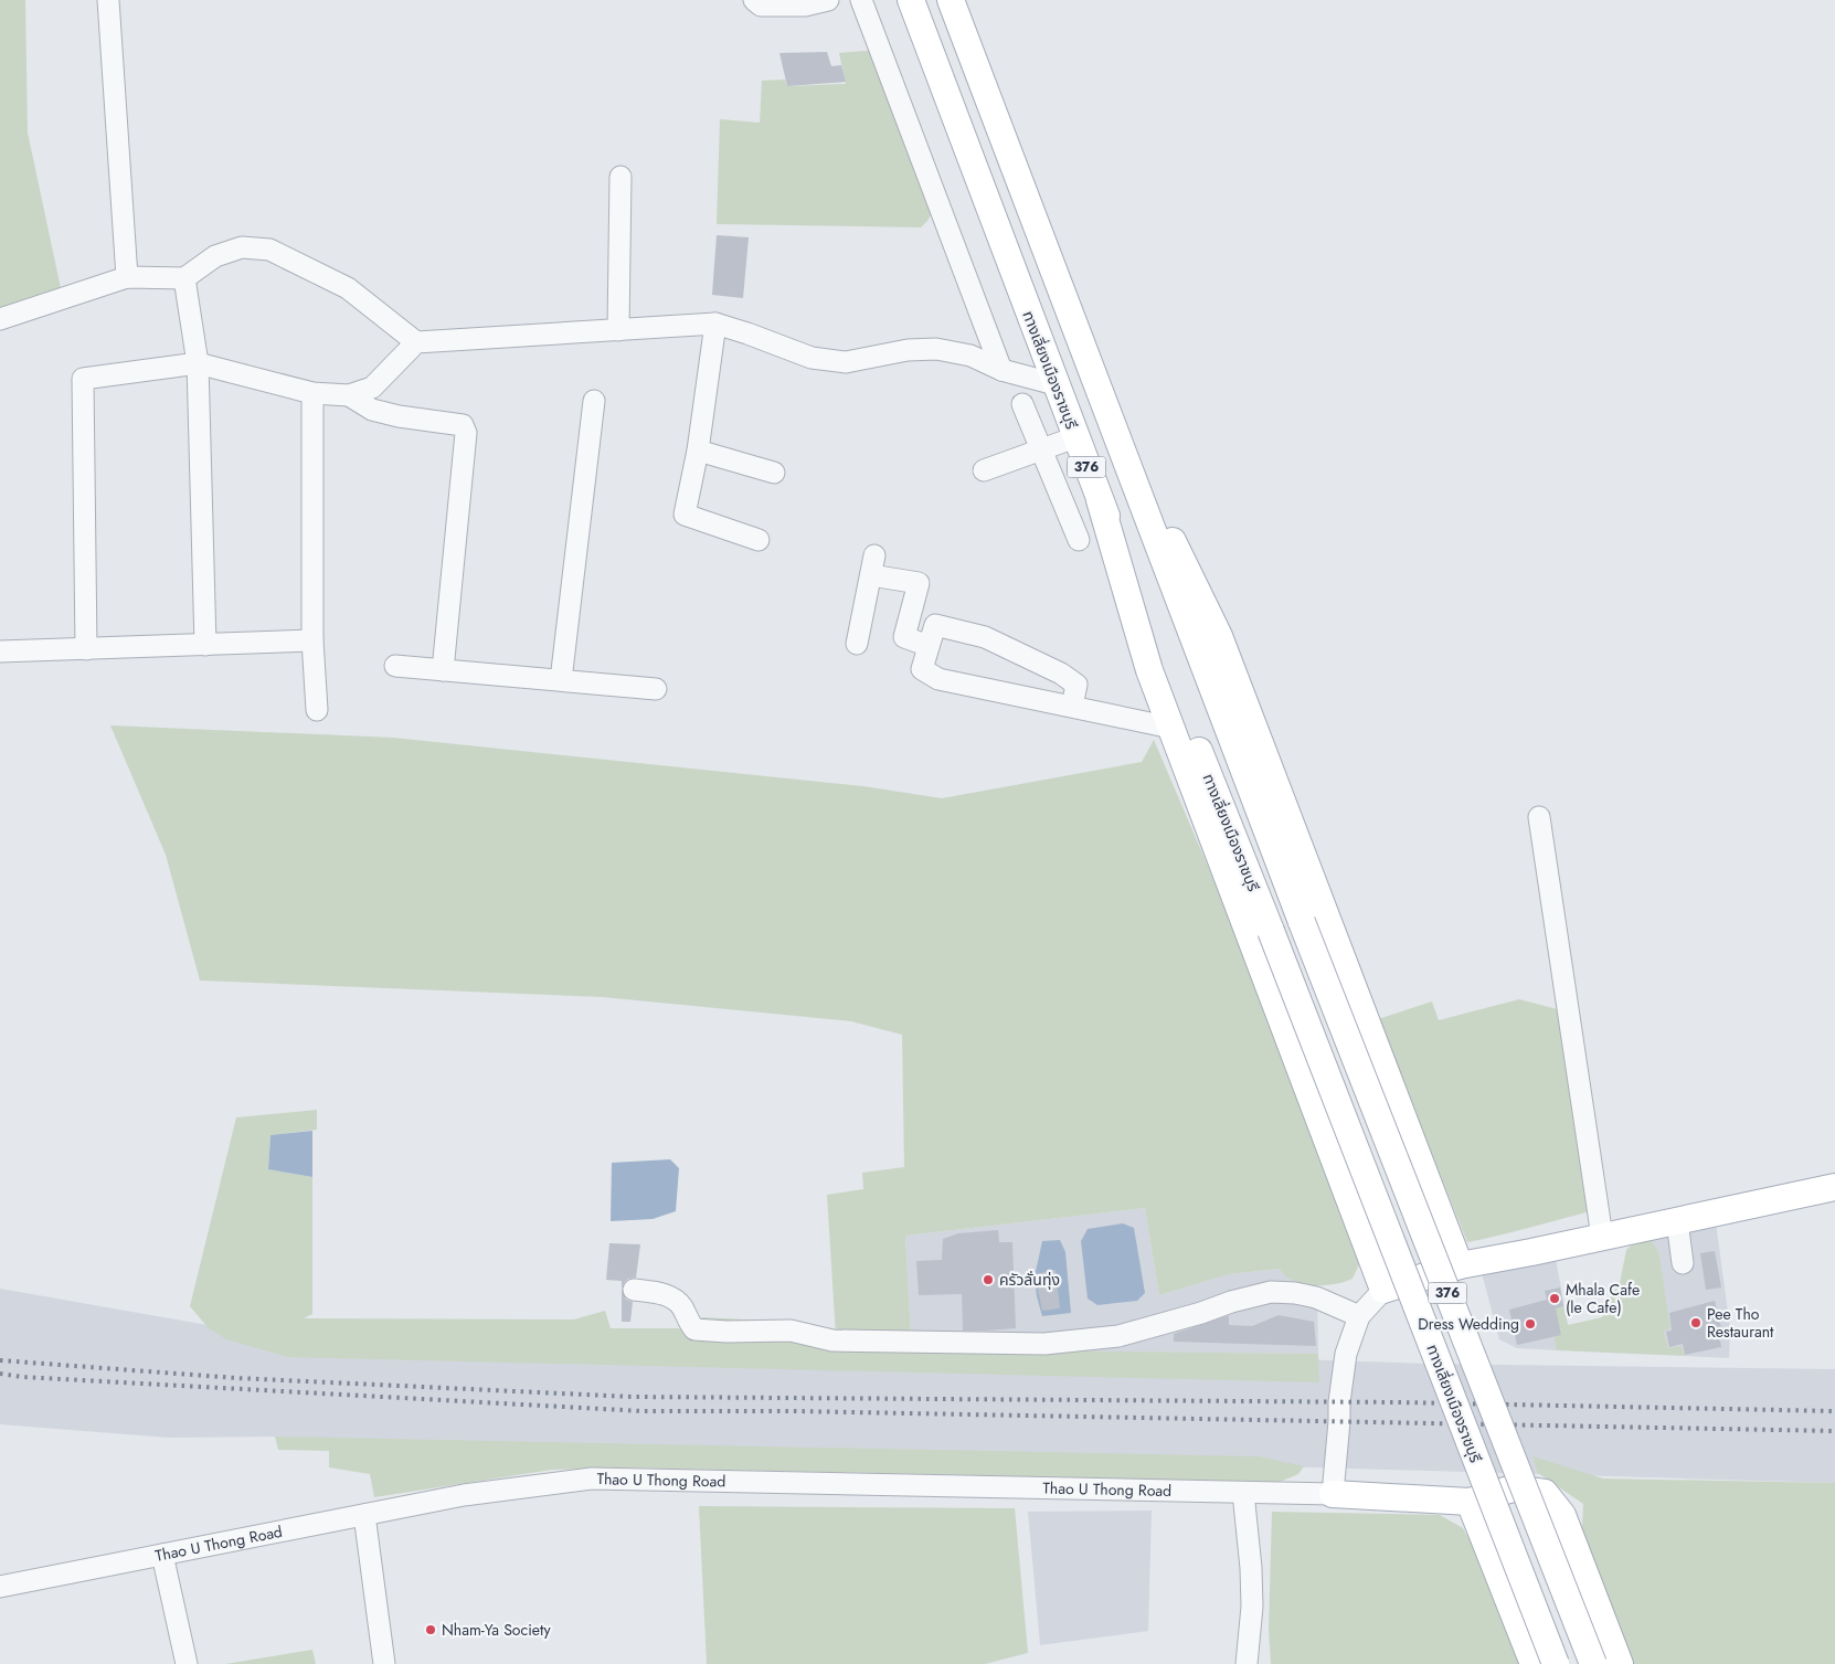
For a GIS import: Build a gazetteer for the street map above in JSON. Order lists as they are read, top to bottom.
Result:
{
  "streets": {
    "main road": ["ทางเลี่ยงเมืองราชบุรี", "376"],
    "street": ["Thao U Thong Road"]
  },
  "places": [
    "ครัวลั่นทุ่ง",
    "Mhala Cafe (le Cafe)",
    "Pee Tho Restaurant",
    "Dress Wedding",
    "Nham-Ya Society"
  ]
}
